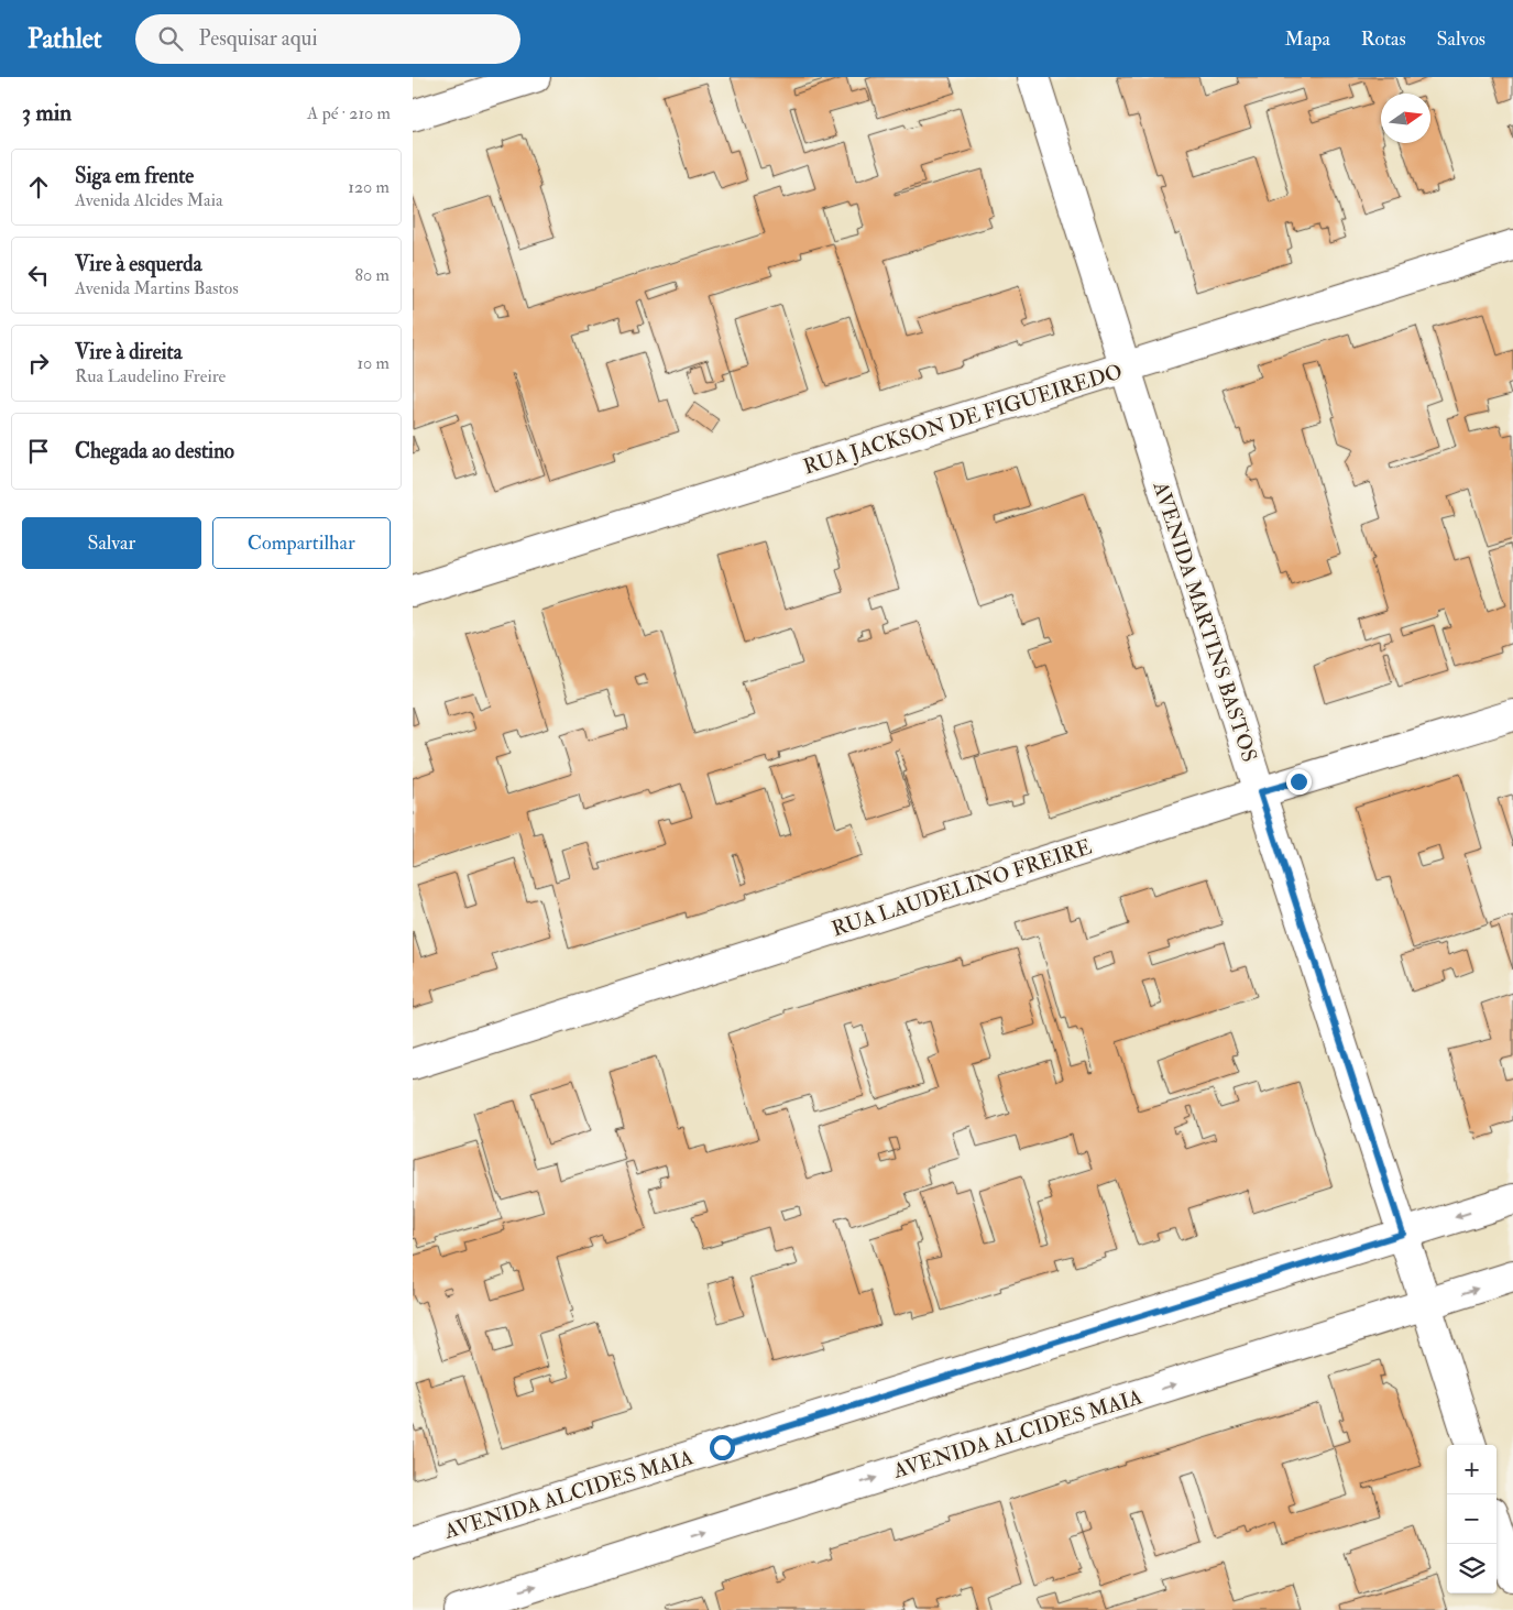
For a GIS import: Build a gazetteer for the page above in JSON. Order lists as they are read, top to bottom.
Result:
{
  "streets": {
    "street": [
      "RUA JACKSON DE FIGUEIREDO",
      "AVENIDA MARTINS BASTOS",
      "RUA LAUDELINO FREIRE",
      "AVENIDA ALCIDES MAIA"
    ]
  },
  "crossings": [
    ["RUA JACKSON DE FIGUEIREDO", "AVENIDA MARTINS BASTOS"],
    ["AVENIDA MARTINS BASTOS", "RUA LAUDELINO FREIRE"],
    ["AVENIDA MARTINS BASTOS", "AVENIDA ALCIDES MAIA"]
  ],
  "north": "right",
  "page": {
    "header": "Pathlet",
    "search": "Pesquisar aqui",
    "nav": ["Mapa", "Rotas", "Salvos"],
    "heading": ["3 min", "A pé · 210 m"],
    "list": [
      ["Siga em frente", "Avenida Alcides Maia", "120 m"],
      ["Vire à esquerda", "Avenida Martins Bastos", "80 m"],
      ["Vire à direita", "Rua Laudelino Freire", "10 m"],
      "Chegada ao destino"
    ],
    "buttons": ["Salvar", "Compartilhar"],
    "map_buttons": ["+", "−"]
  }
}
